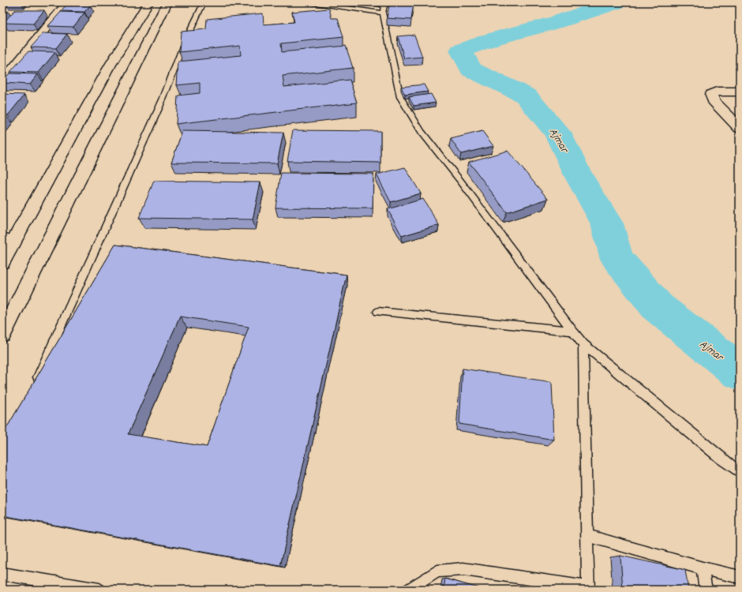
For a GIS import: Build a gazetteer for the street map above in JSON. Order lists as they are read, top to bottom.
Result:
{
  "water": ["Ajmar"]
}
